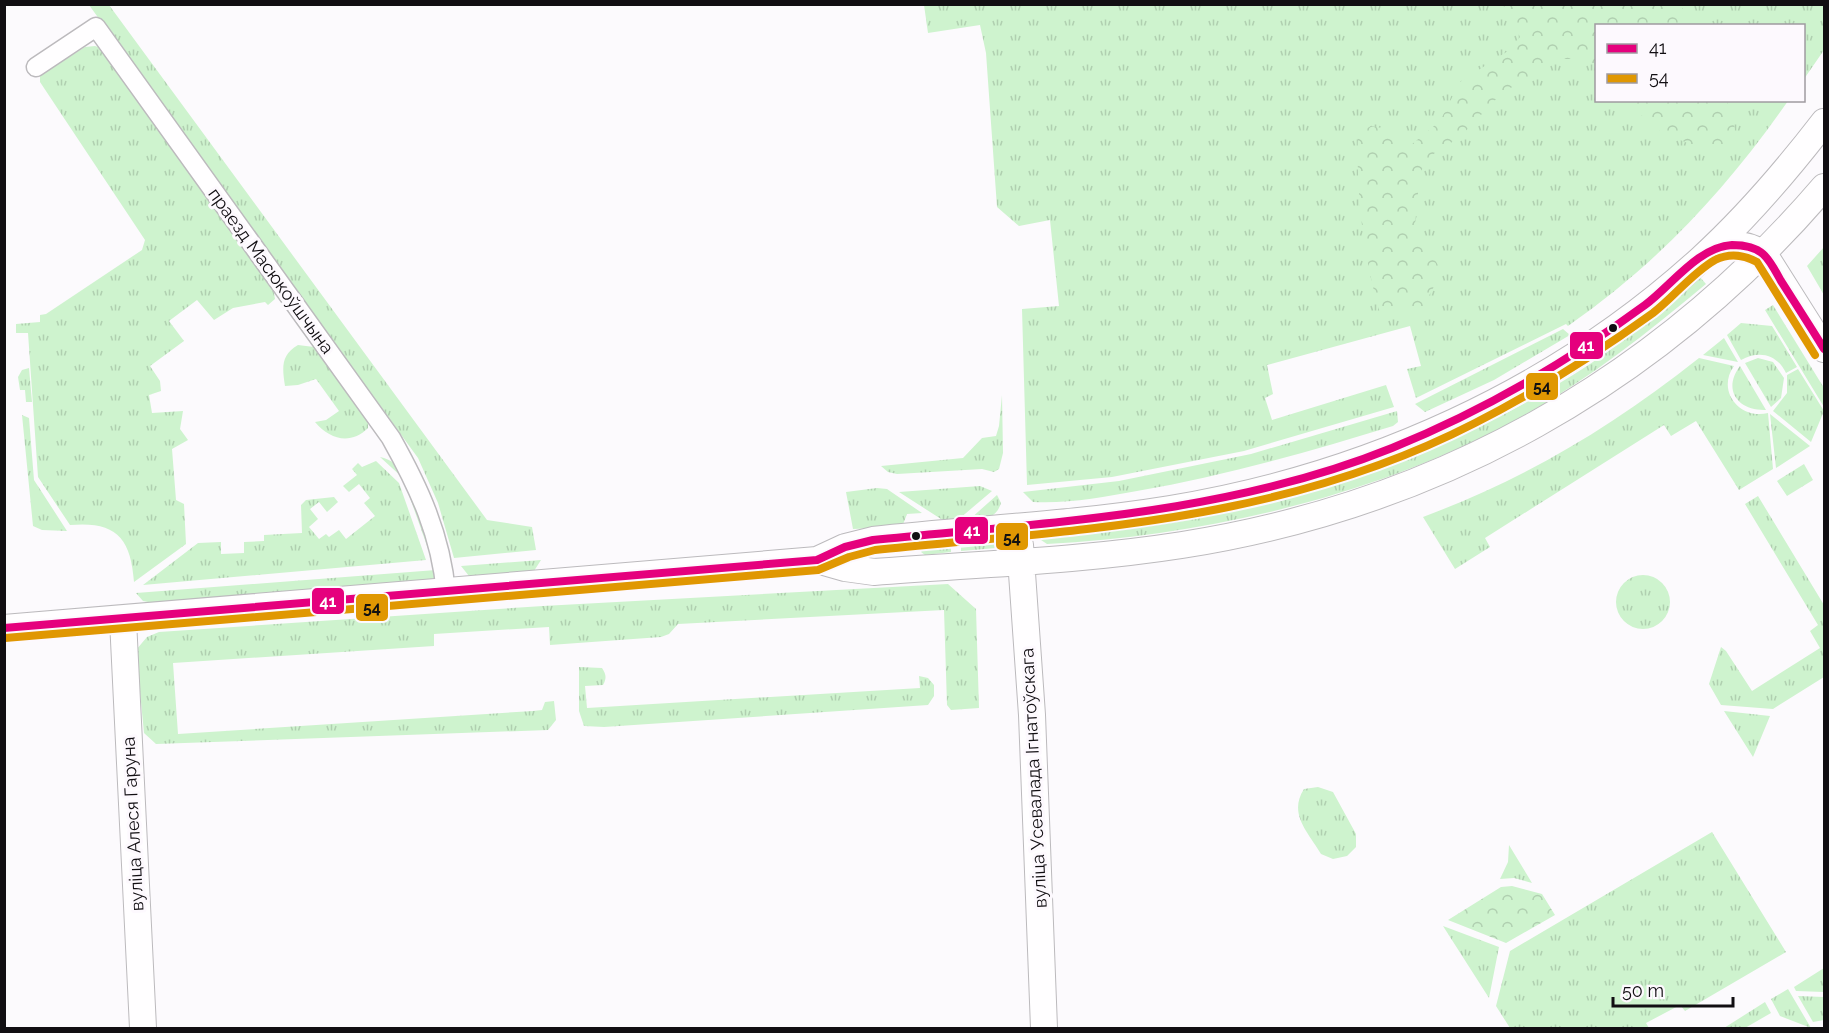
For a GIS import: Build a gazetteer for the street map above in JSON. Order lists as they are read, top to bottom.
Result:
{
  "streets": {
    "main road": ["вуліца Усевалада Ігнатоўскага", "вуліца Алеся Гаруна"],
    "street": ["праезд Масюкоўшчына"]
  },
  "lines": ["transit line 41", "transit line 54"],
  "legend": ["41", "54"],
  "scale_bar": "50 m"
}
